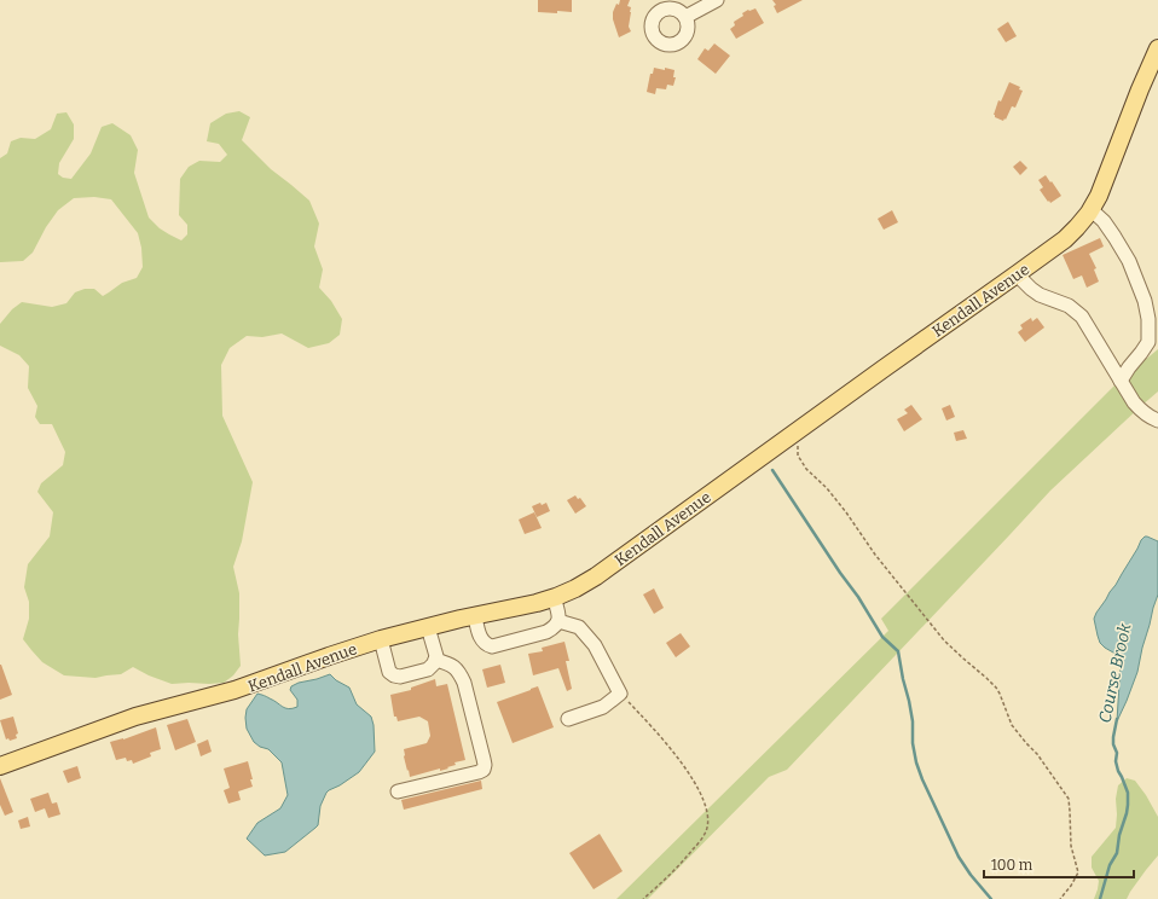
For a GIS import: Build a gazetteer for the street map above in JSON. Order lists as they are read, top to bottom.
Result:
{
  "streets": {
    "main road": ["Kendall Avenue"]
  },
  "water": ["Course Brook"],
  "scale_bar": "100 m"
}
